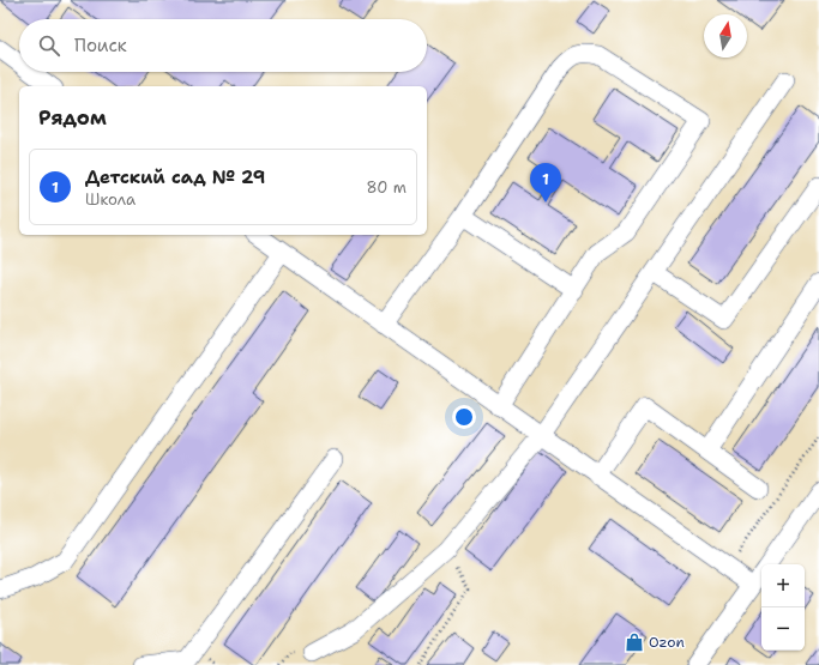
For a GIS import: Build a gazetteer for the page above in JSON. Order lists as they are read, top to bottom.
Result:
{
  "places": {
    "shop": ["Ozon"]
  },
  "north": "top",
  "page": {
    "search": "Поиск",
    "heading": "Рядом",
    "list": [
      {
        "mark": "1",
        "name": "Детский сад № 29",
        "note": "Школа",
        "value": "80 m"
      }
    ],
    "pins": "1",
    "map_buttons": ["+", "−"]
  }
}
